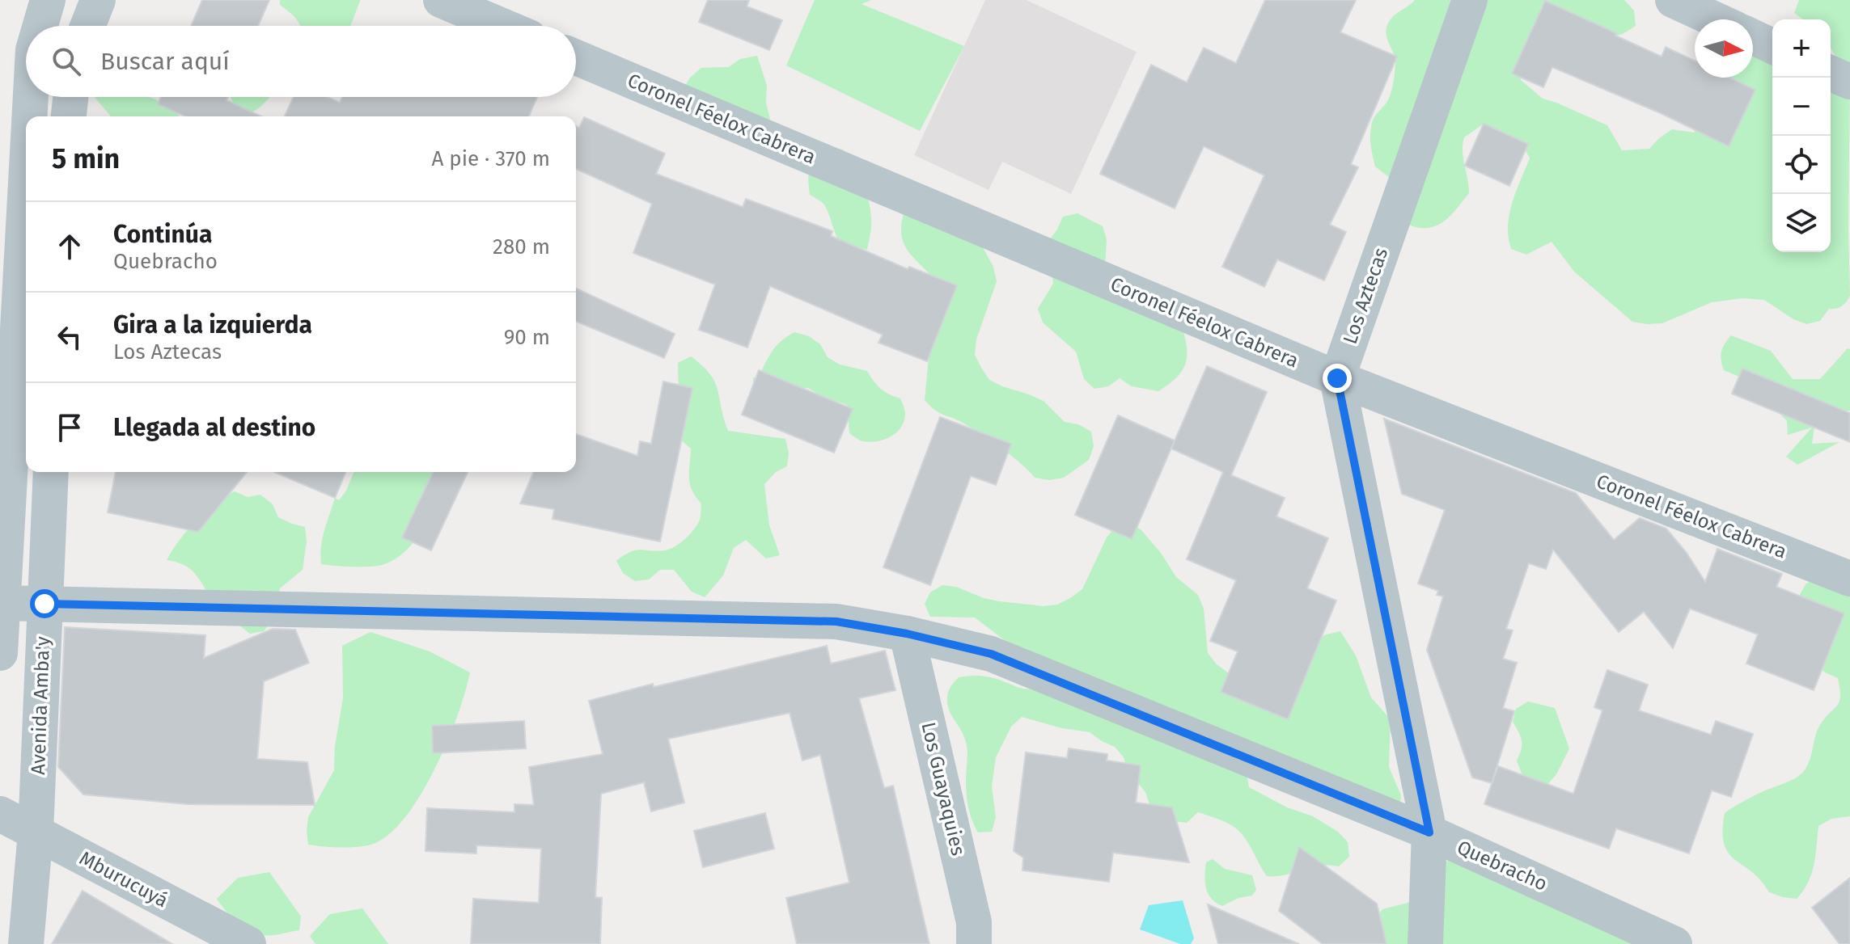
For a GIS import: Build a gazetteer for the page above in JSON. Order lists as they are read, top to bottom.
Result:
{
  "streets": {
    "street": [
      "Coronel Féelox Cabrera",
      "Los Aztecas",
      "Avenida Amba'y",
      "Los Guayaquies",
      "Quebracho",
      "Mburucuyá"
    ]
  },
  "crossings": [
    ["Coronel Féelox Cabrera", "Los Aztecas"],
    ["Avenida Amba'y", "Quebracho"],
    ["Avenida Amba'y", "Mburucuyá"],
    ["Los Guayaquies", "Quebracho"]
  ],
  "north": "right",
  "page": {
    "map_buttons": ["+", "−"],
    "search": "Buscar aquí",
    "heading": ["5 min", "A pie · 370 m"],
    "list": [
      ["Continúa", "Quebracho", "280 m"],
      ["Gira a la izquierda", "Los Aztecas", "90 m"],
      "Llegada al destino"
    ]
  }
}
